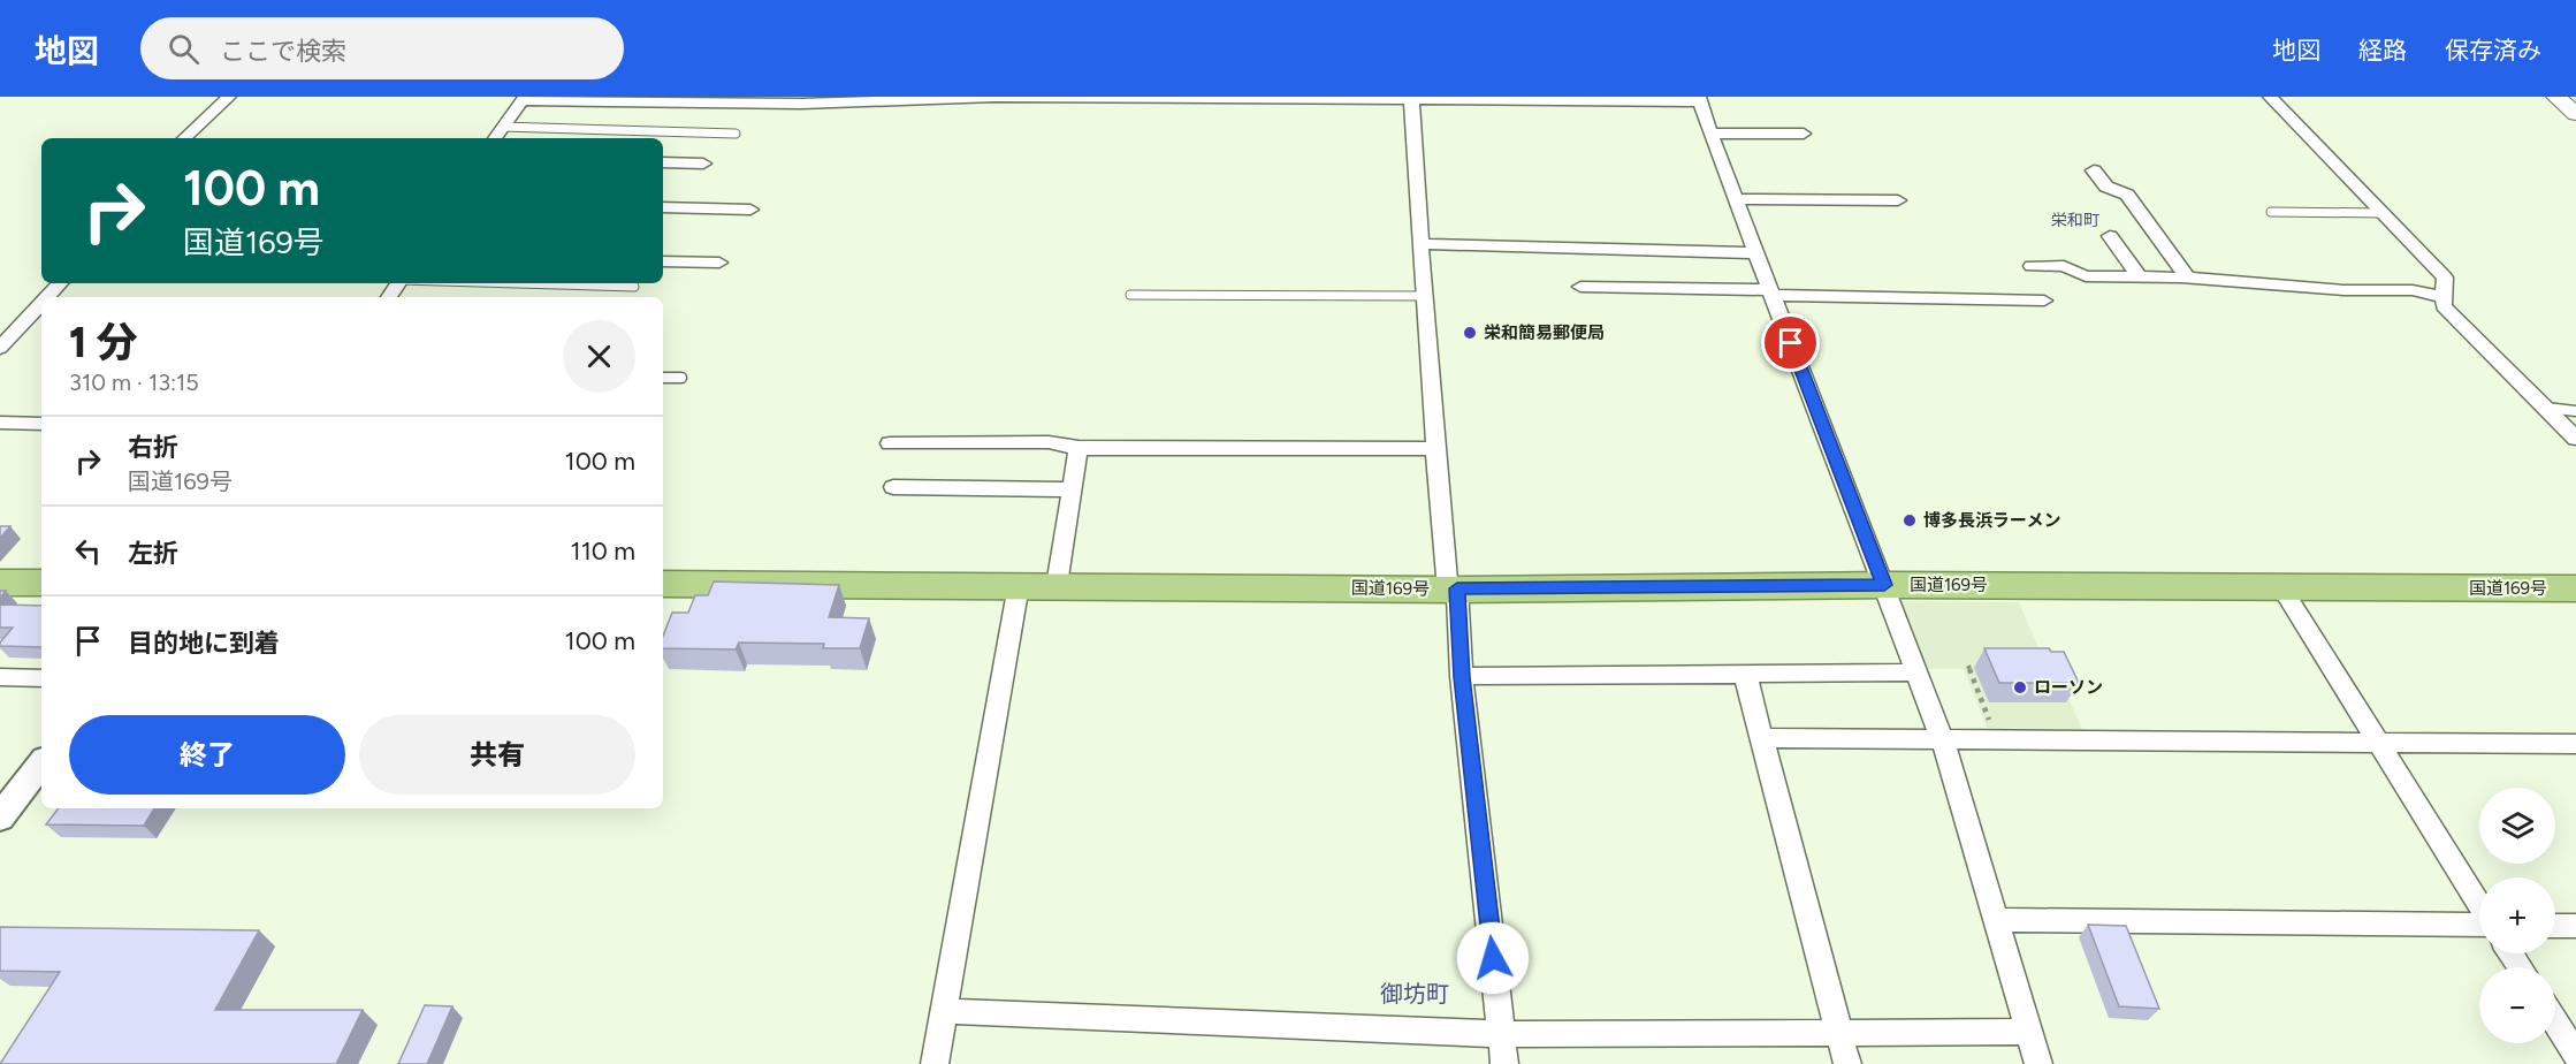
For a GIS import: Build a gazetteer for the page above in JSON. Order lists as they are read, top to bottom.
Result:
{
  "streets": {
    "highway": ["国道169号"]
  },
  "districts": ["栄和町", "御坊町"],
  "places": ["栄和簡易郵便局", "博多長浜ラーメン", "ローソン"],
  "page": {
    "header": "地図",
    "search": "ここで検索",
    "nav": ["地図", "経路", "保存済み"],
    "turn": ["100 m", "国道169号"],
    "heading": ["1 分", "310 m · 13:15"],
    "list": [
      {
        "name": "右折",
        "note": "国道169号",
        "value": "100 m"
      },
      {
        "name": "左折",
        "value": "110 m"
      },
      {
        "name": "目的地に到着",
        "value": "100 m"
      }
    ],
    "buttons": ["終了", "共有"],
    "map_buttons": ["+", "−"]
  }
}
